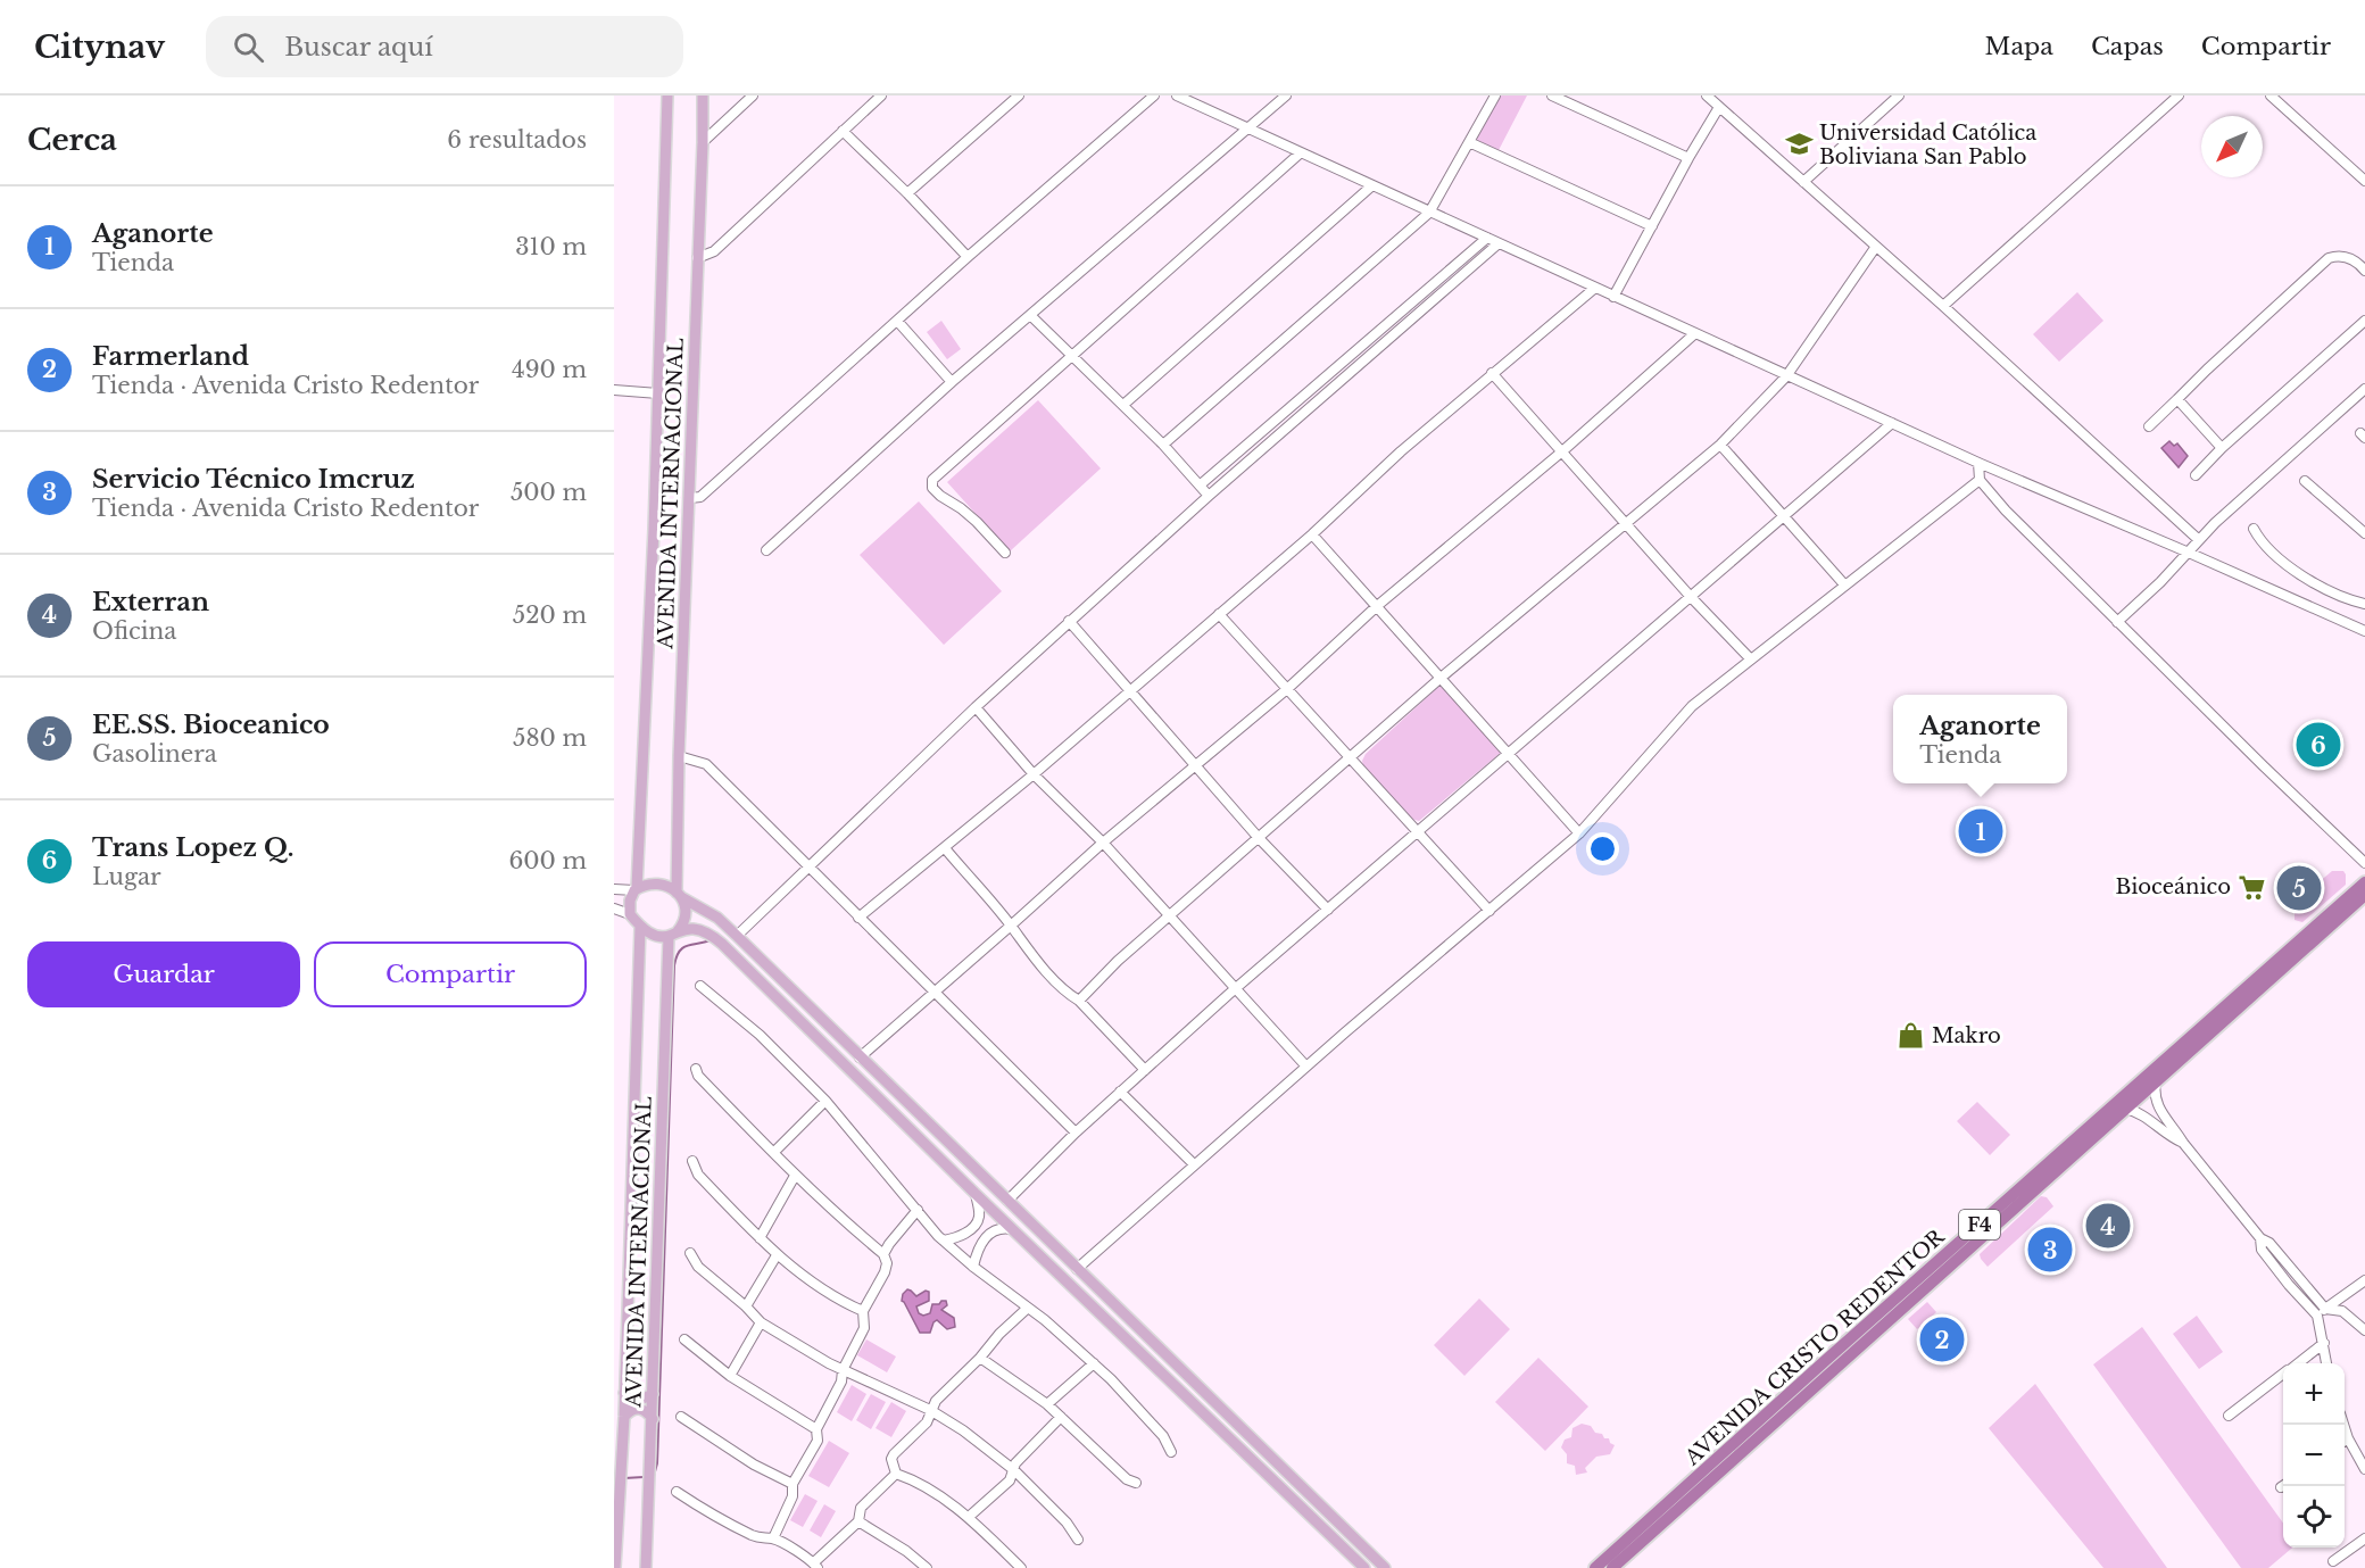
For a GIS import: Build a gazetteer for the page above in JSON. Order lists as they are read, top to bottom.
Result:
{
  "streets": {
    "highway": ["F4", "AVENIDA CRISTO REDENTOR"],
    "main road": ["AVENIDA INTERNACIONAL"]
  },
  "places": {
    "school or university": ["Universidad Católica Boliviana San Pablo"],
    "supermarket": ["Bioceánico"],
    "shop": ["Makro"]
  },
  "north": "bottom left",
  "page": {
    "header": "Citynav",
    "search": "Buscar aquí",
    "nav": ["Mapa", "Capas", "Compartir"],
    "heading": ["Cerca", "6 resultados"],
    "list": [
      {
        "mark": "1",
        "name": "Aganorte",
        "note": "Tienda",
        "value": "310 m"
      },
      {
        "mark": "2",
        "name": "Farmerland",
        "note": "Tienda · Avenida Cristo Redentor",
        "value": "490 m"
      },
      {
        "mark": "3",
        "name": "Servicio Técnico Imcruz",
        "note": "Tienda · Avenida Cristo Redentor",
        "value": "500 m"
      },
      {
        "mark": "4",
        "name": "Exterran",
        "note": "Oficina",
        "value": "520 m"
      },
      {
        "mark": "5",
        "name": "EE.SS. Bioceanico",
        "note": "Gasolinera",
        "value": "580 m"
      },
      {
        "mark": "6",
        "name": "Trans Lopez Q.",
        "note": "Lugar",
        "value": "600 m"
      }
    ],
    "popup": ["Aganorte", "Tienda"],
    "pins": [
      "6",
      "1",
      "5",
      "4",
      "3",
      "2"
    ],
    "buttons": ["Guardar", "Compartir"],
    "map_buttons": ["+", "−"]
  }
}
